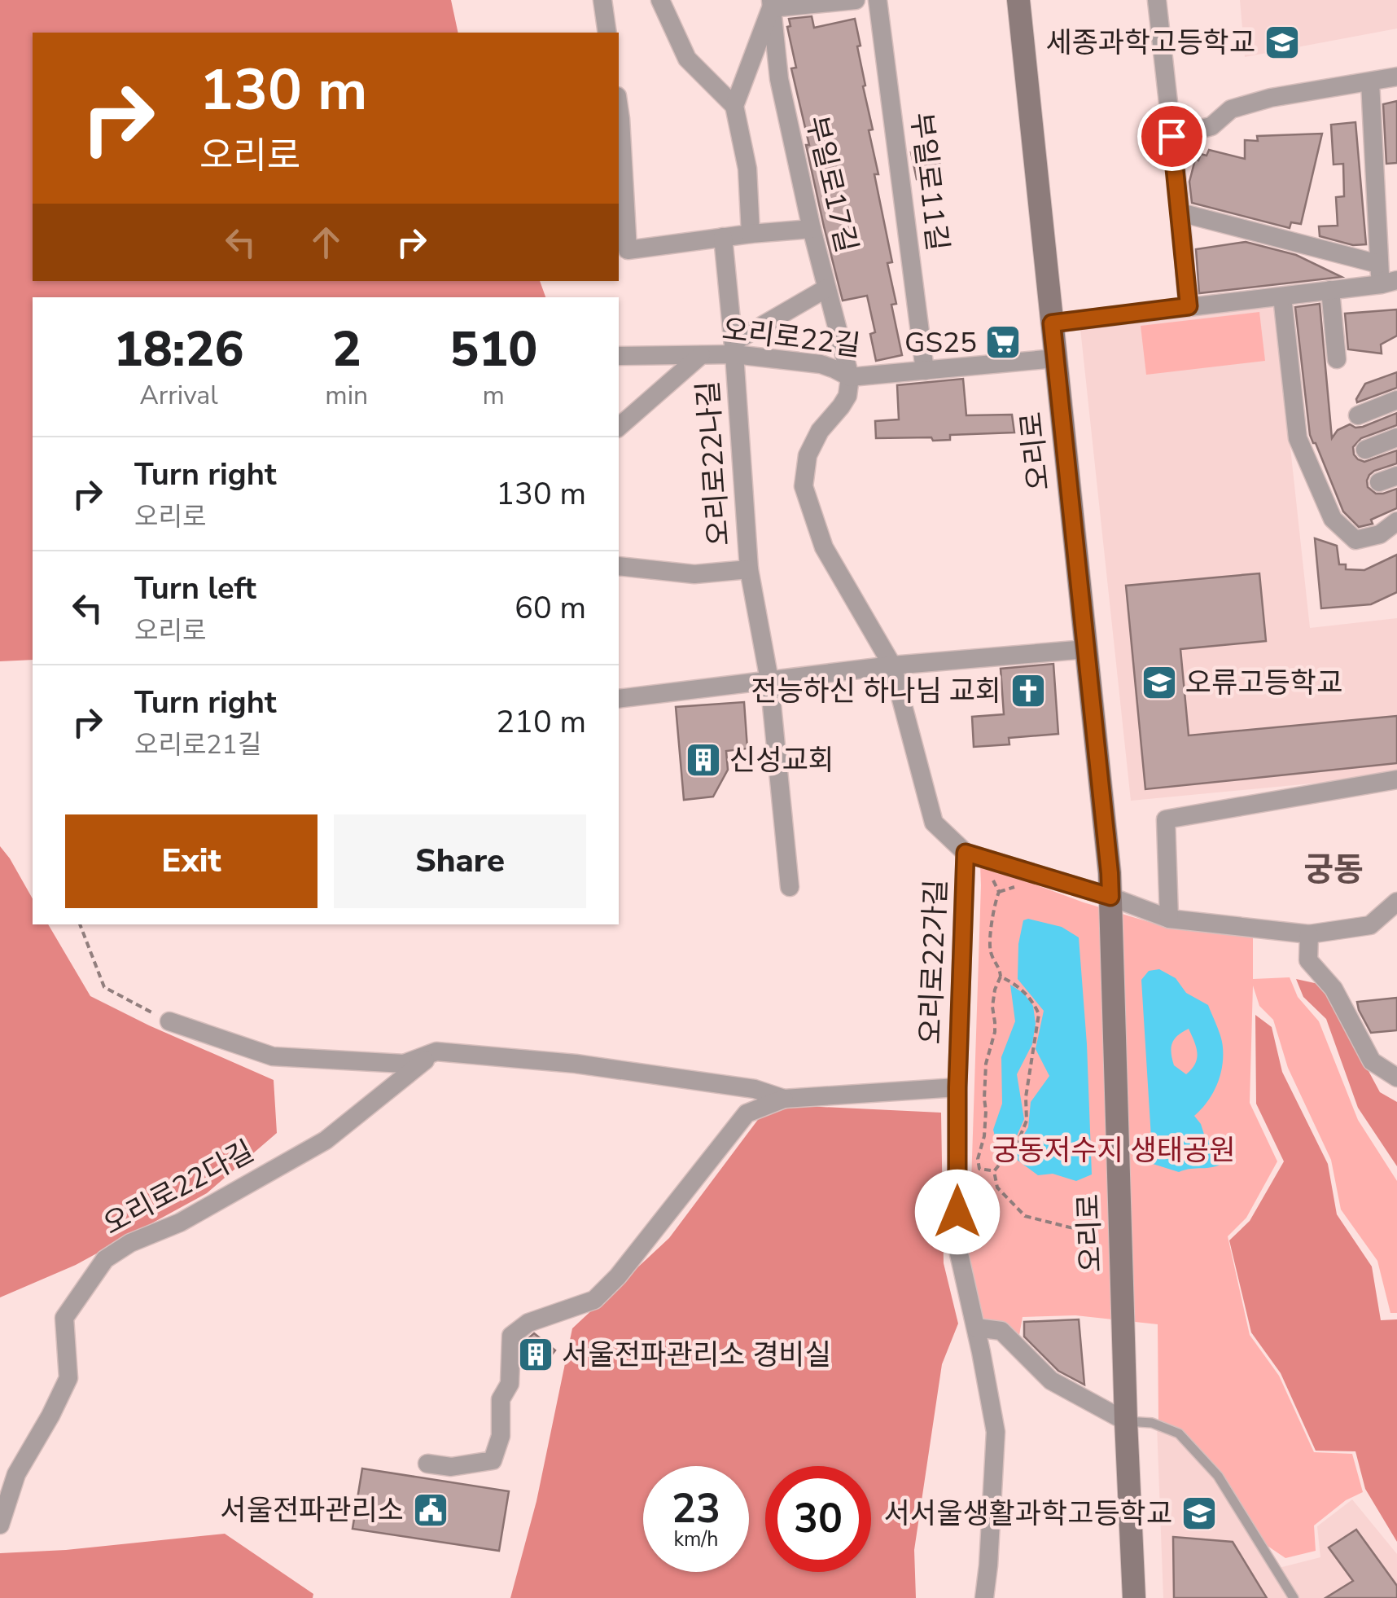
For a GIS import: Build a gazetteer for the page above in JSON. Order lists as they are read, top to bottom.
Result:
{
  "streets": {
    "main road": ["오리로"],
    "street": [
      "부일로11길",
      "부일로17길",
      "오리로22길",
      "오리로22나길",
      "오리로22가길",
      "오리로22다길"
    ]
  },
  "crossings": [
    ["부일로11길", "오리로22길"],
    ["부일로17길", "오리로22길"],
    ["부일로17길", "오리로22가길"],
    ["오리로22길", "오리로"],
    ["오리로22길", "오리로22나길"],
    ["오리로22길", "오리로22가길"]
  ],
  "districts": ["궁동"],
  "parks": ["궁동저수지 생태공원"],
  "places": {
    "school or university": ["세종과학고등학교", "오류고등학교", "서서울생활과학고등학교"],
    "supermarket": ["GS25"],
    "church": ["전능하신 하나님 교회"],
    "building": ["신성교회", "서울전파관리소 경비실"],
    "public building": ["서울전파관리소"]
  },
  "page": {
    "turn": ["130 m", "오리로"],
    "eta": [
      "18:26",
      "Arrival",
      "2",
      "min",
      "510",
      "m"
    ],
    "list": [
      {
        "name": "Turn right",
        "note": "오리로",
        "value": "130 m"
      },
      {
        "name": "Turn left",
        "note": "오리로",
        "value": "60 m"
      },
      {
        "name": "Turn right",
        "note": "오리로21길",
        "value": "210 m"
      }
    ],
    "buttons": ["Exit", "Share"],
    "speed": "23 km/h",
    "limit": "30"
  }
}
